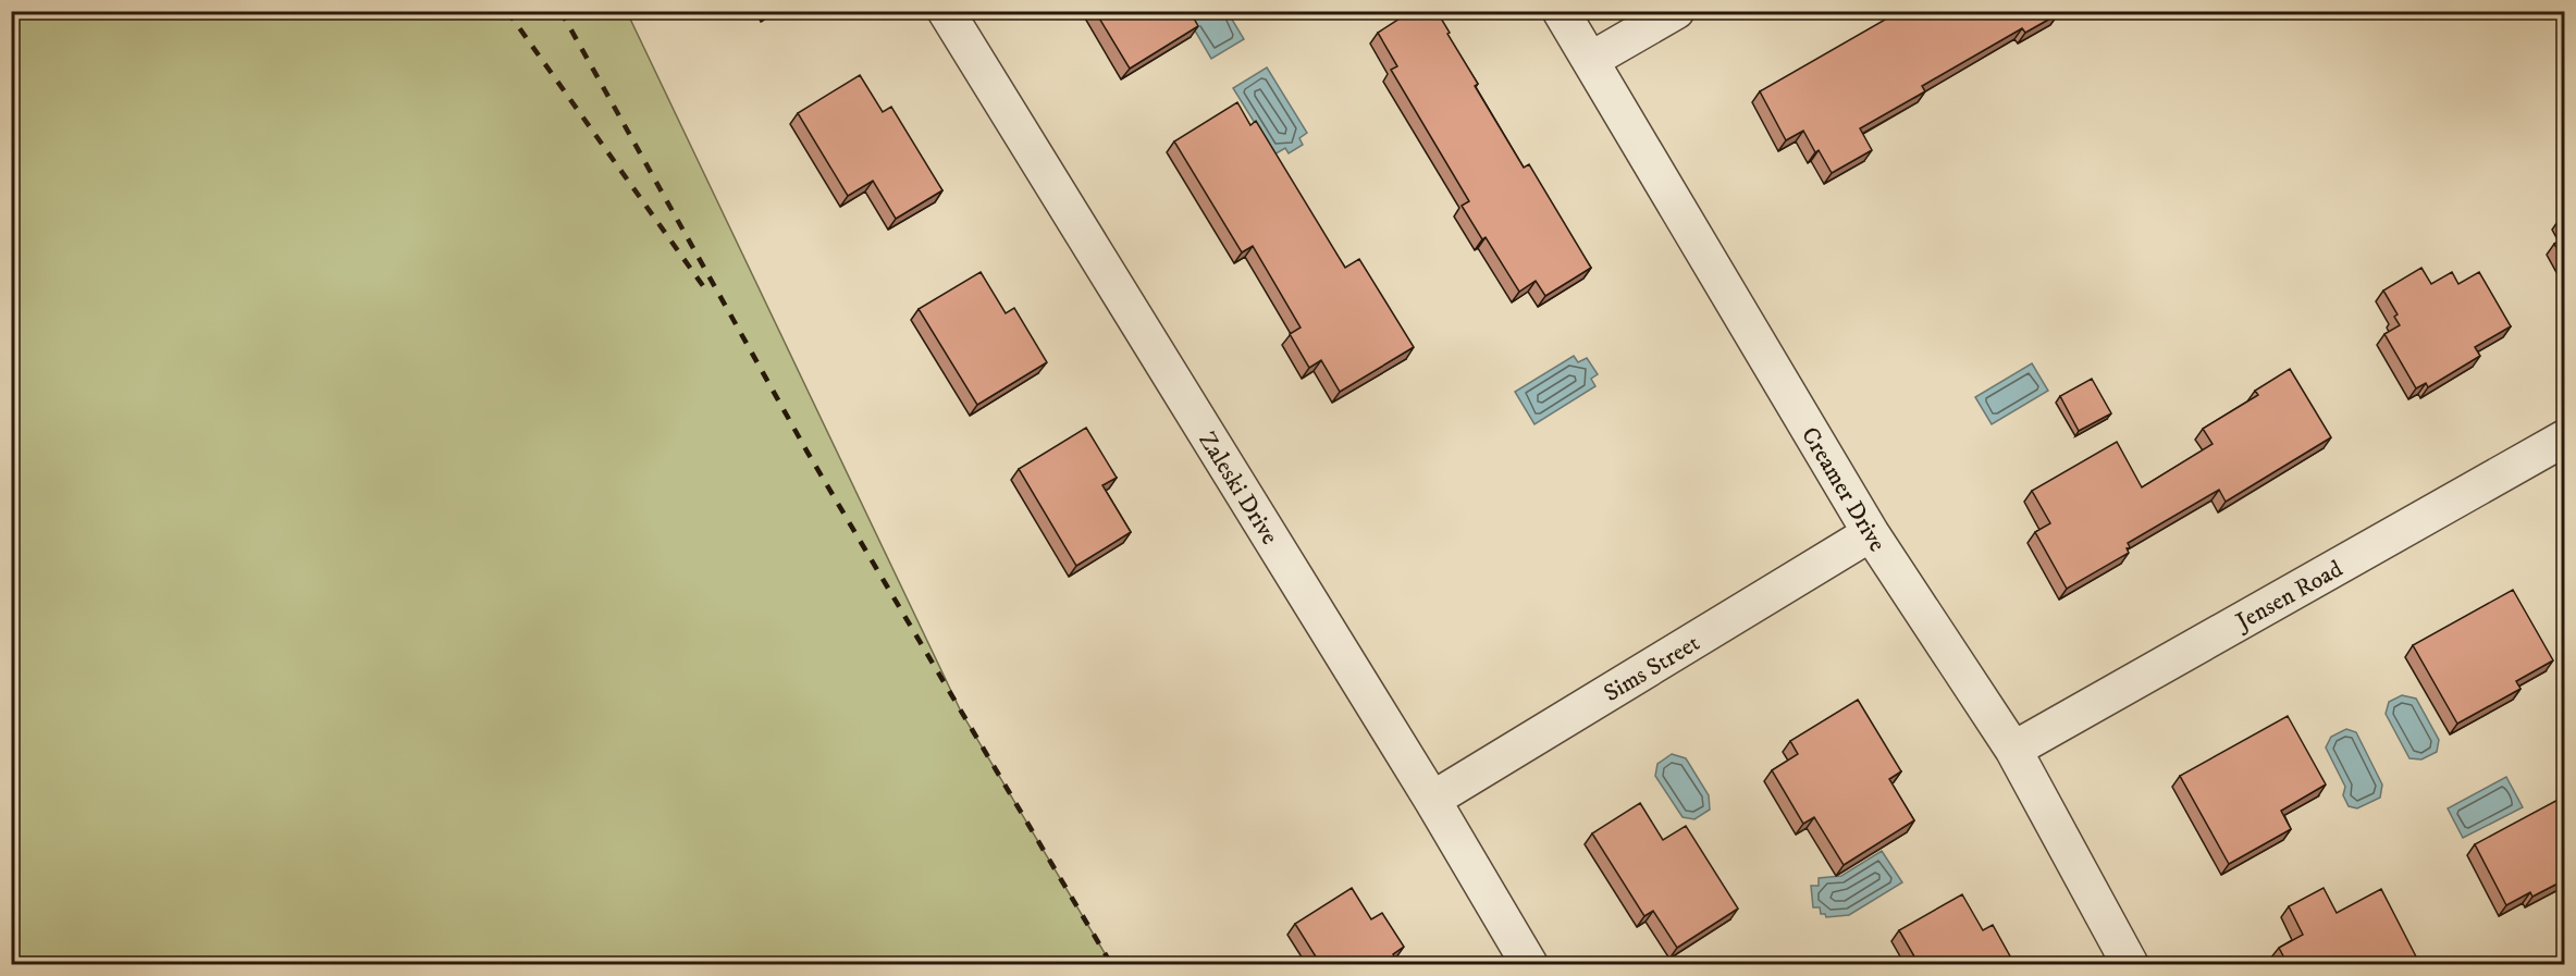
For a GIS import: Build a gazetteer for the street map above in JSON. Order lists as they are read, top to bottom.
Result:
{
  "streets": {
    "street": [
      "Zaleski Drive",
      "Creamer Drive",
      "Jensen Road",
      "Sims Street"
    ]
  },
  "crossings": [
    ["Zaleski Drive", "Sims Street"],
    ["Creamer Drive", "Jensen Road"],
    ["Creamer Drive", "Sims Street"]
  ]
}
